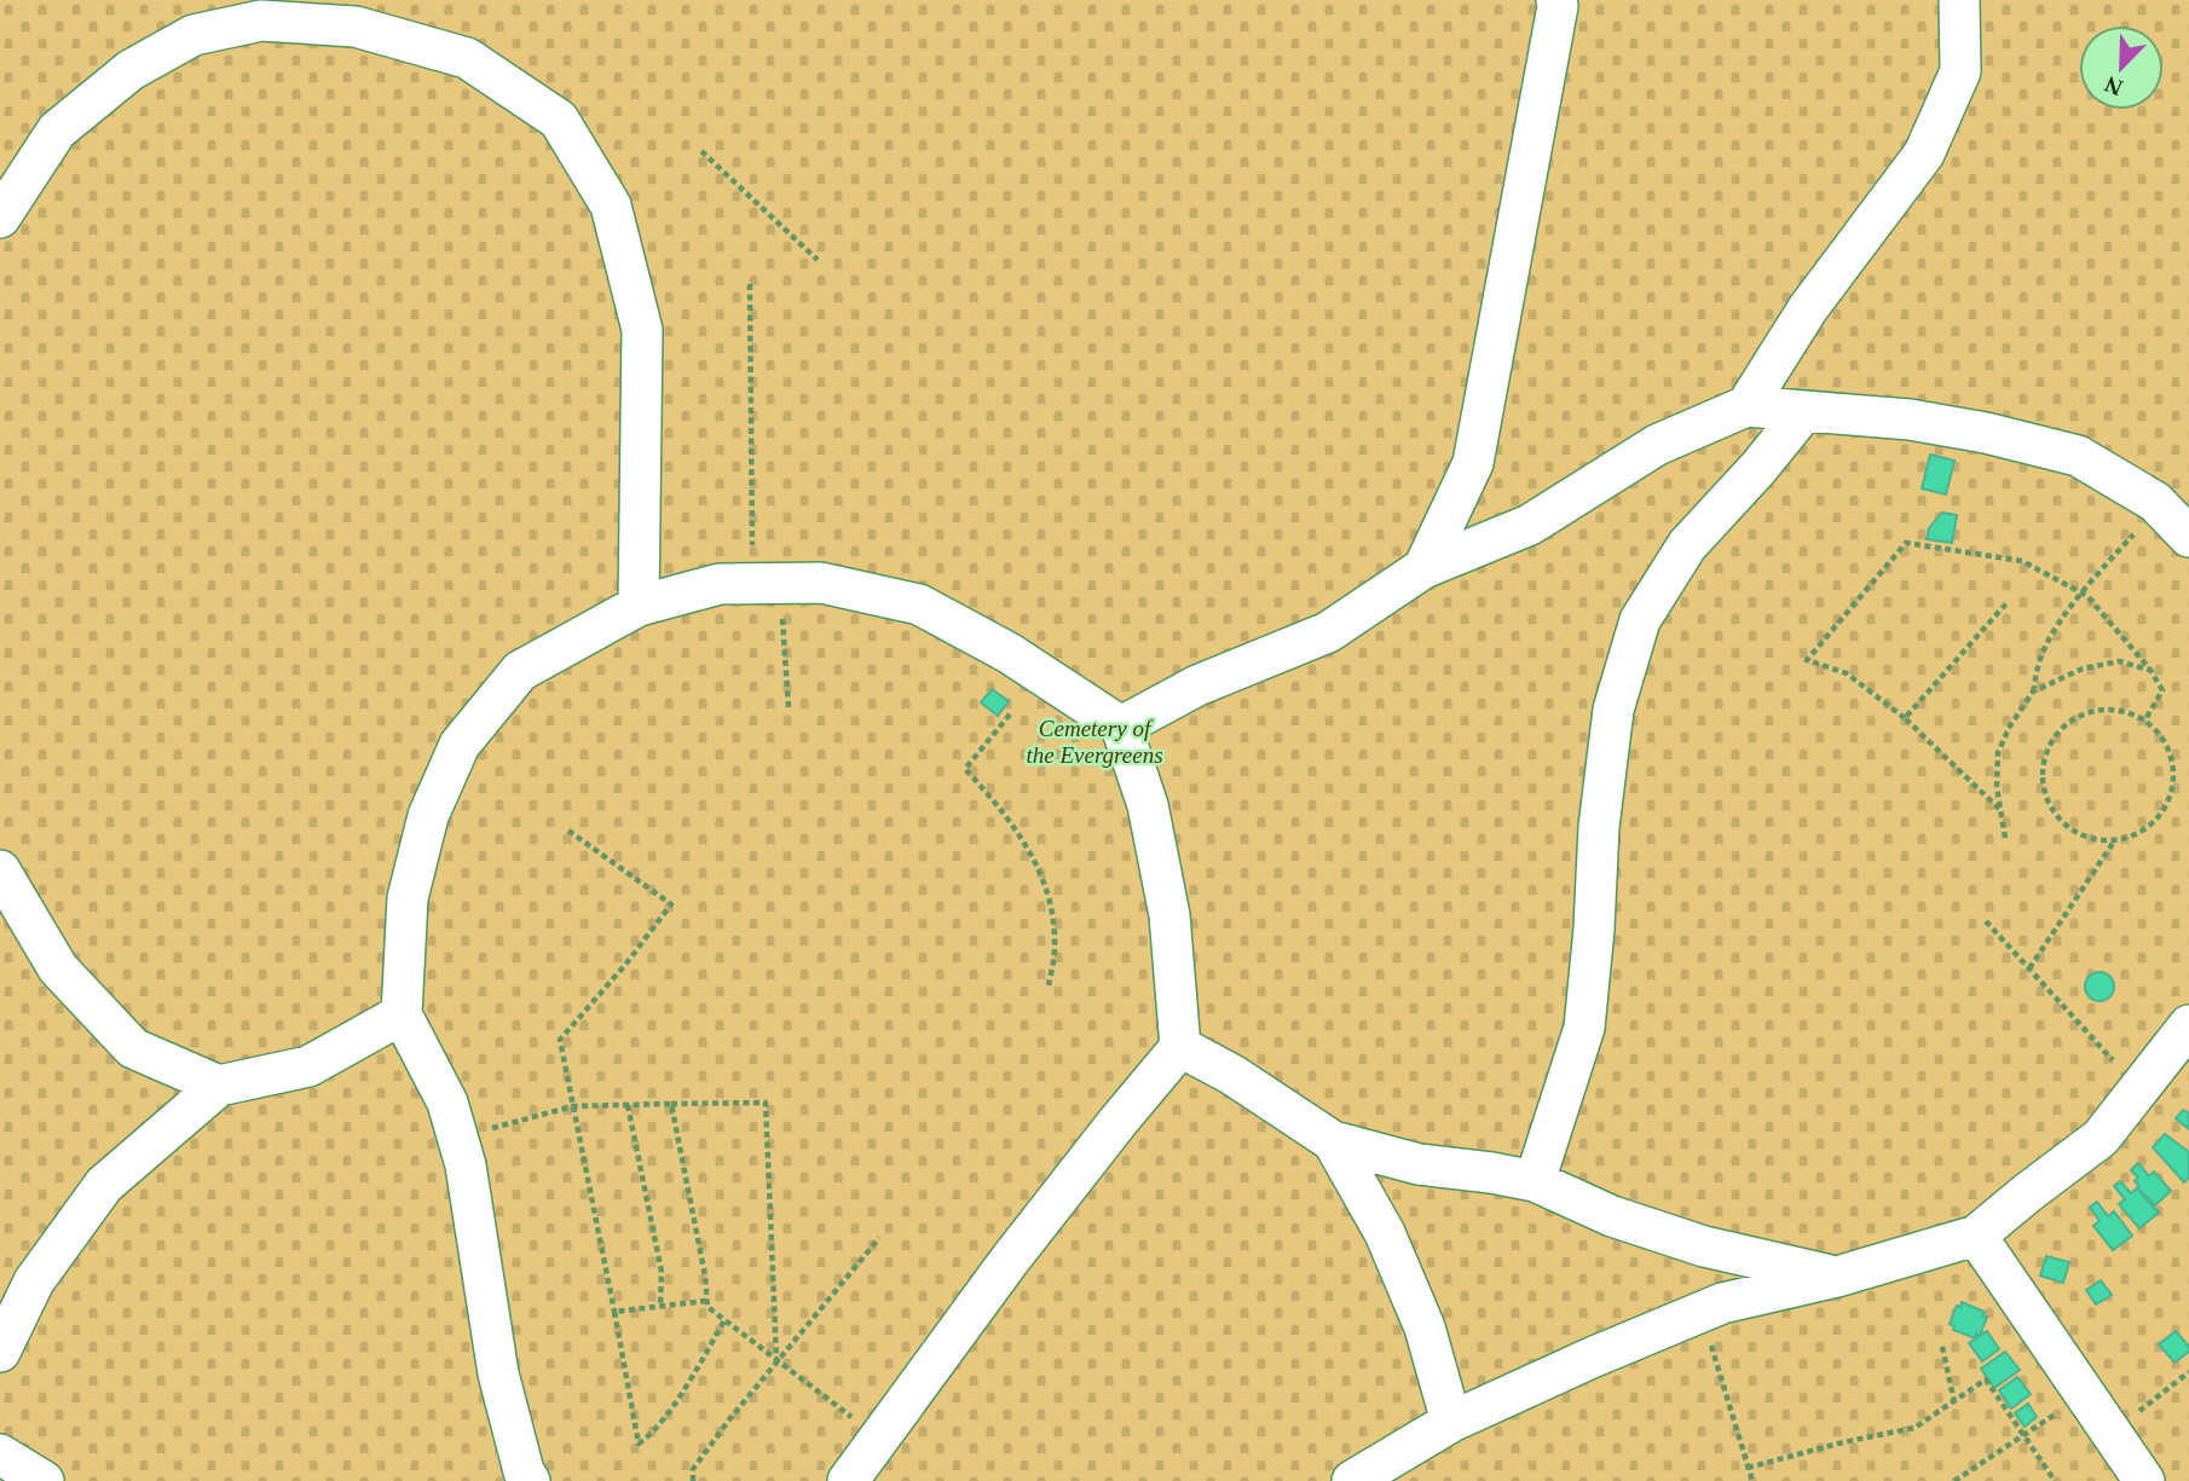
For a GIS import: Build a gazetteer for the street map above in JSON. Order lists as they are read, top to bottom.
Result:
{
  "parks": ["Cemetery of the Evergreens"],
  "north": "bottom left"
}
